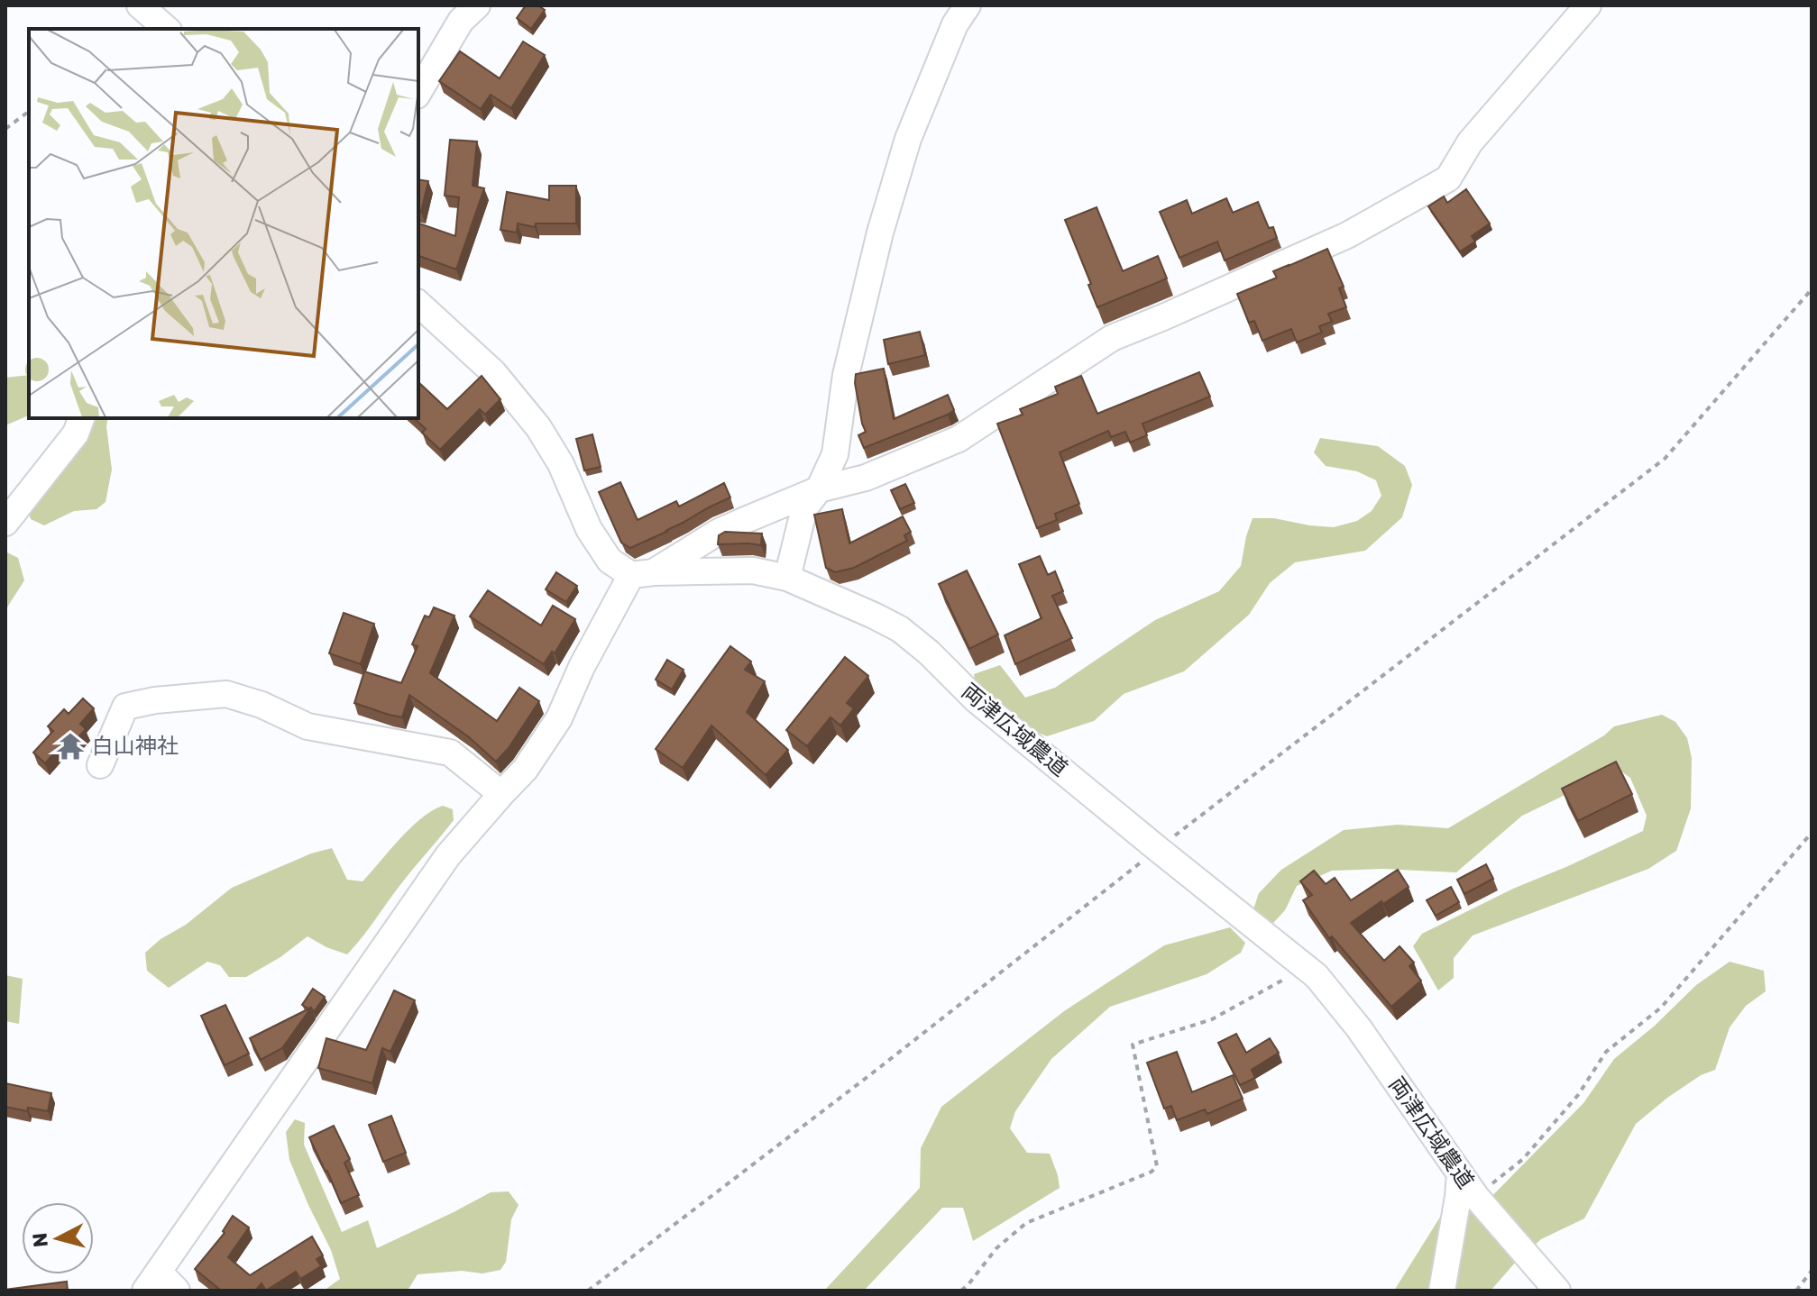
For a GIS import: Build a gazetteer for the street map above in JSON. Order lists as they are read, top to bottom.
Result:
{
  "streets": {
    "street": ["両津広域農道"]
  },
  "places": {
    "temple": ["白山神社"]
  },
  "north": "left"
}
